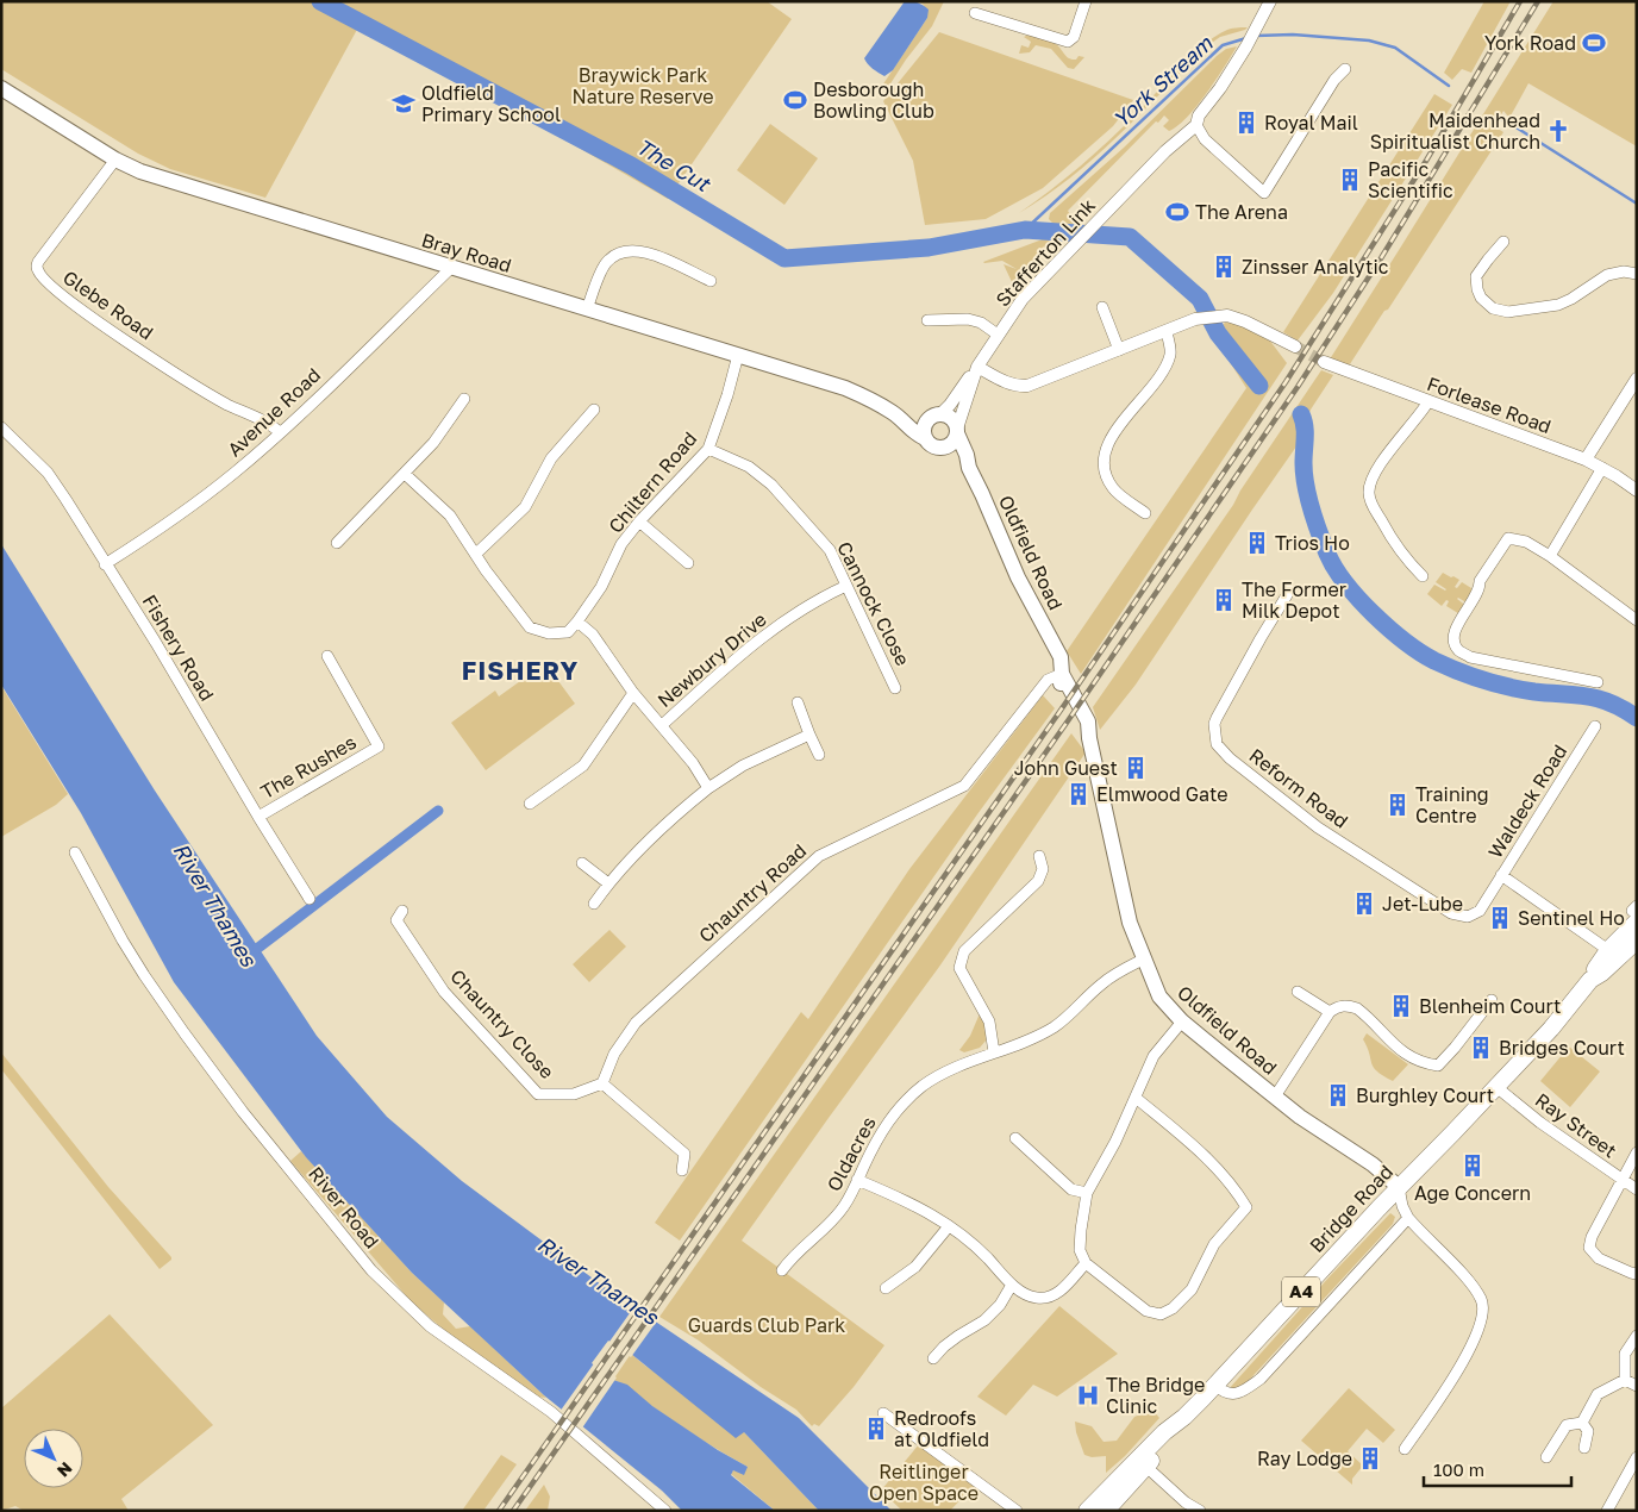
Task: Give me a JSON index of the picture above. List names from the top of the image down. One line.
{"streets":{"main road":["Bray Road","Oldfield Road","Bridge Road","A4"],"street":["Stafferton Link","Glebe Road","Forlease Road","Avenue Road","Chiltern Road","Cannock Close","Fishery Road","Newbury Drive","The Rushes","Reform Road","Waldeck Road","Chauntry Road","Chauntry Close","Ray Street","Oldacres","River Road"]},"crossings":[["Bray Road","Stafferton Link"],["Bray Road","Glebe Road"],["Bray Road","Avenue Road"],["Bray Road","Chiltern Road"],["Bray Road","Oldfield Road"],["Stafferton Link","Oldfield Road"],["Glebe Road","Avenue Road"],["Avenue Road","Fishery Road"],["Chiltern Road","Cannock Close"],["Oldfield Road","Chauntry Road"],["Oldfield Road","Oldacres"],["Oldfield Road","Bridge Road"],["Cannock Close","Newbury Drive"],["Fishery Road","The Rushes"],["Reform Road","Waldeck Road"],["Waldeck Road","Bridge Road"],["Chauntry Road","Chauntry Close"],["Ray Street","Bridge Road"],["Bridge Road","A4"]],"districts":["FISHERY"],"water":["York Stream","The Cut","River Thames"],"parks":["Braywick Park Nature Reserve","Guards Club Park","Reitlinger Open Space"],"places":{"sports":["York Road","Desborough Bowling Club","The Arena"],"school or university":["Oldfield Primary School"],"building":["Royal Mail","Pacific Scientific","Zinsser Analytic","Trios Ho","The Former Milk Depot","John Guest","Elmwood Gate","Training Centre","Jet-Lube","Sentinel Ho","Blenheim Court","Bridges Court","Burghley Court","Age Concern","Redroofs at Oldfield","Ray Lodge"],"church":["Maidenhead Spiritualist Church"],"hospital":["The Bridge Clinic"]},"scale_bar":"100 m","north":"bottom right"}
